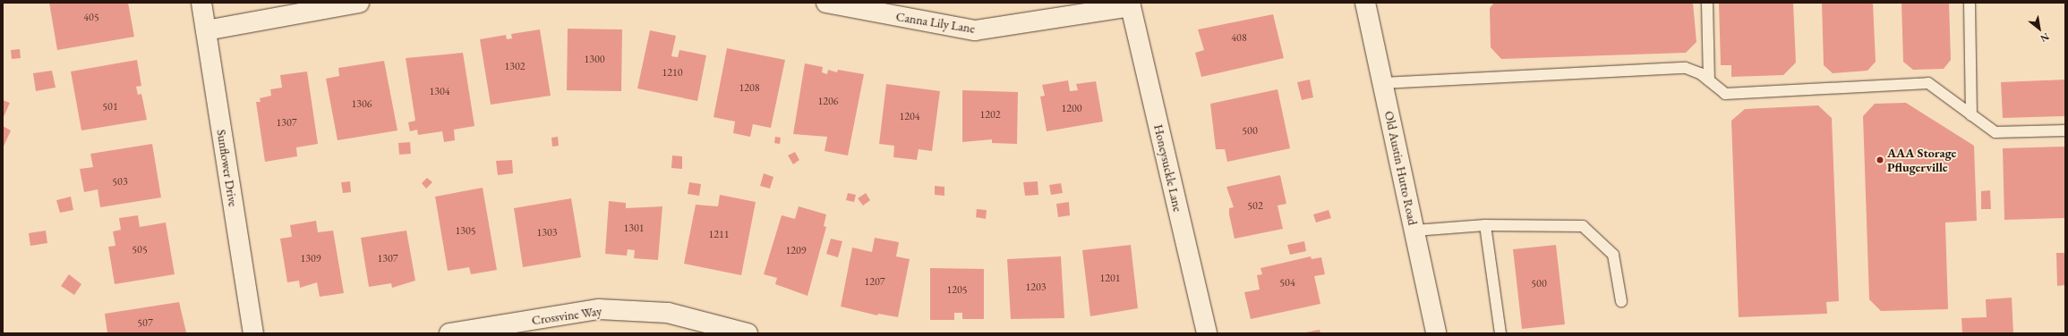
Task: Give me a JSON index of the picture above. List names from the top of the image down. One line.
{"streets":{"street":["Canna Lily Lane","Sunflower Drive","Honeysuckle Lane","Old Austin Hutto Road","Crossvine Way"]},"crossings":[["Canna Lily Lane","Honeysuckle Lane"]],"places":["AAA Storage Pflugerville"],"house_numbers":["405","408","1300","1302","1210","1208","1304","1206","1306","501","1200","1202","1204","1307","500","503","502","1301","1305","1303","1211","505","1209","1309","1307","1201","1207","504","500","1203","1205","507"],"north":"bottom right"}
